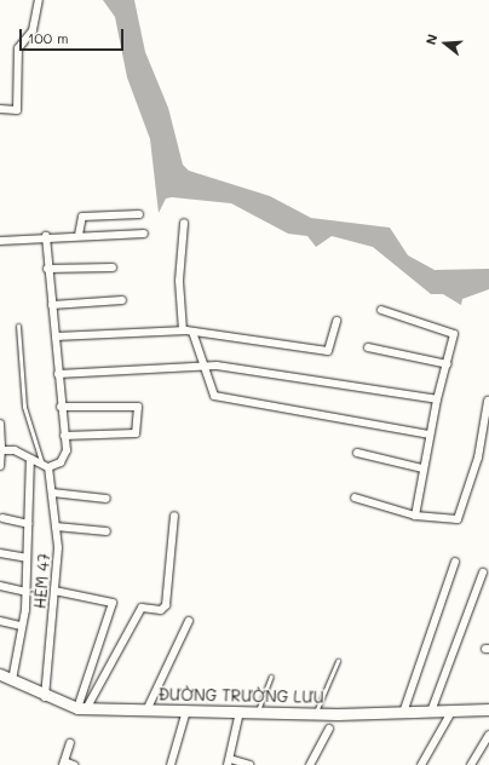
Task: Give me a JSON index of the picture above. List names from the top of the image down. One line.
{"streets":{"street":["HẺM 47","ĐƯỜNG TRƯỜNG LƯU"]},"crossings":[["HẺM 47","ĐƯỜNG TRƯỜNG LƯU"]],"scale_bar":"100 m","north":"left"}
